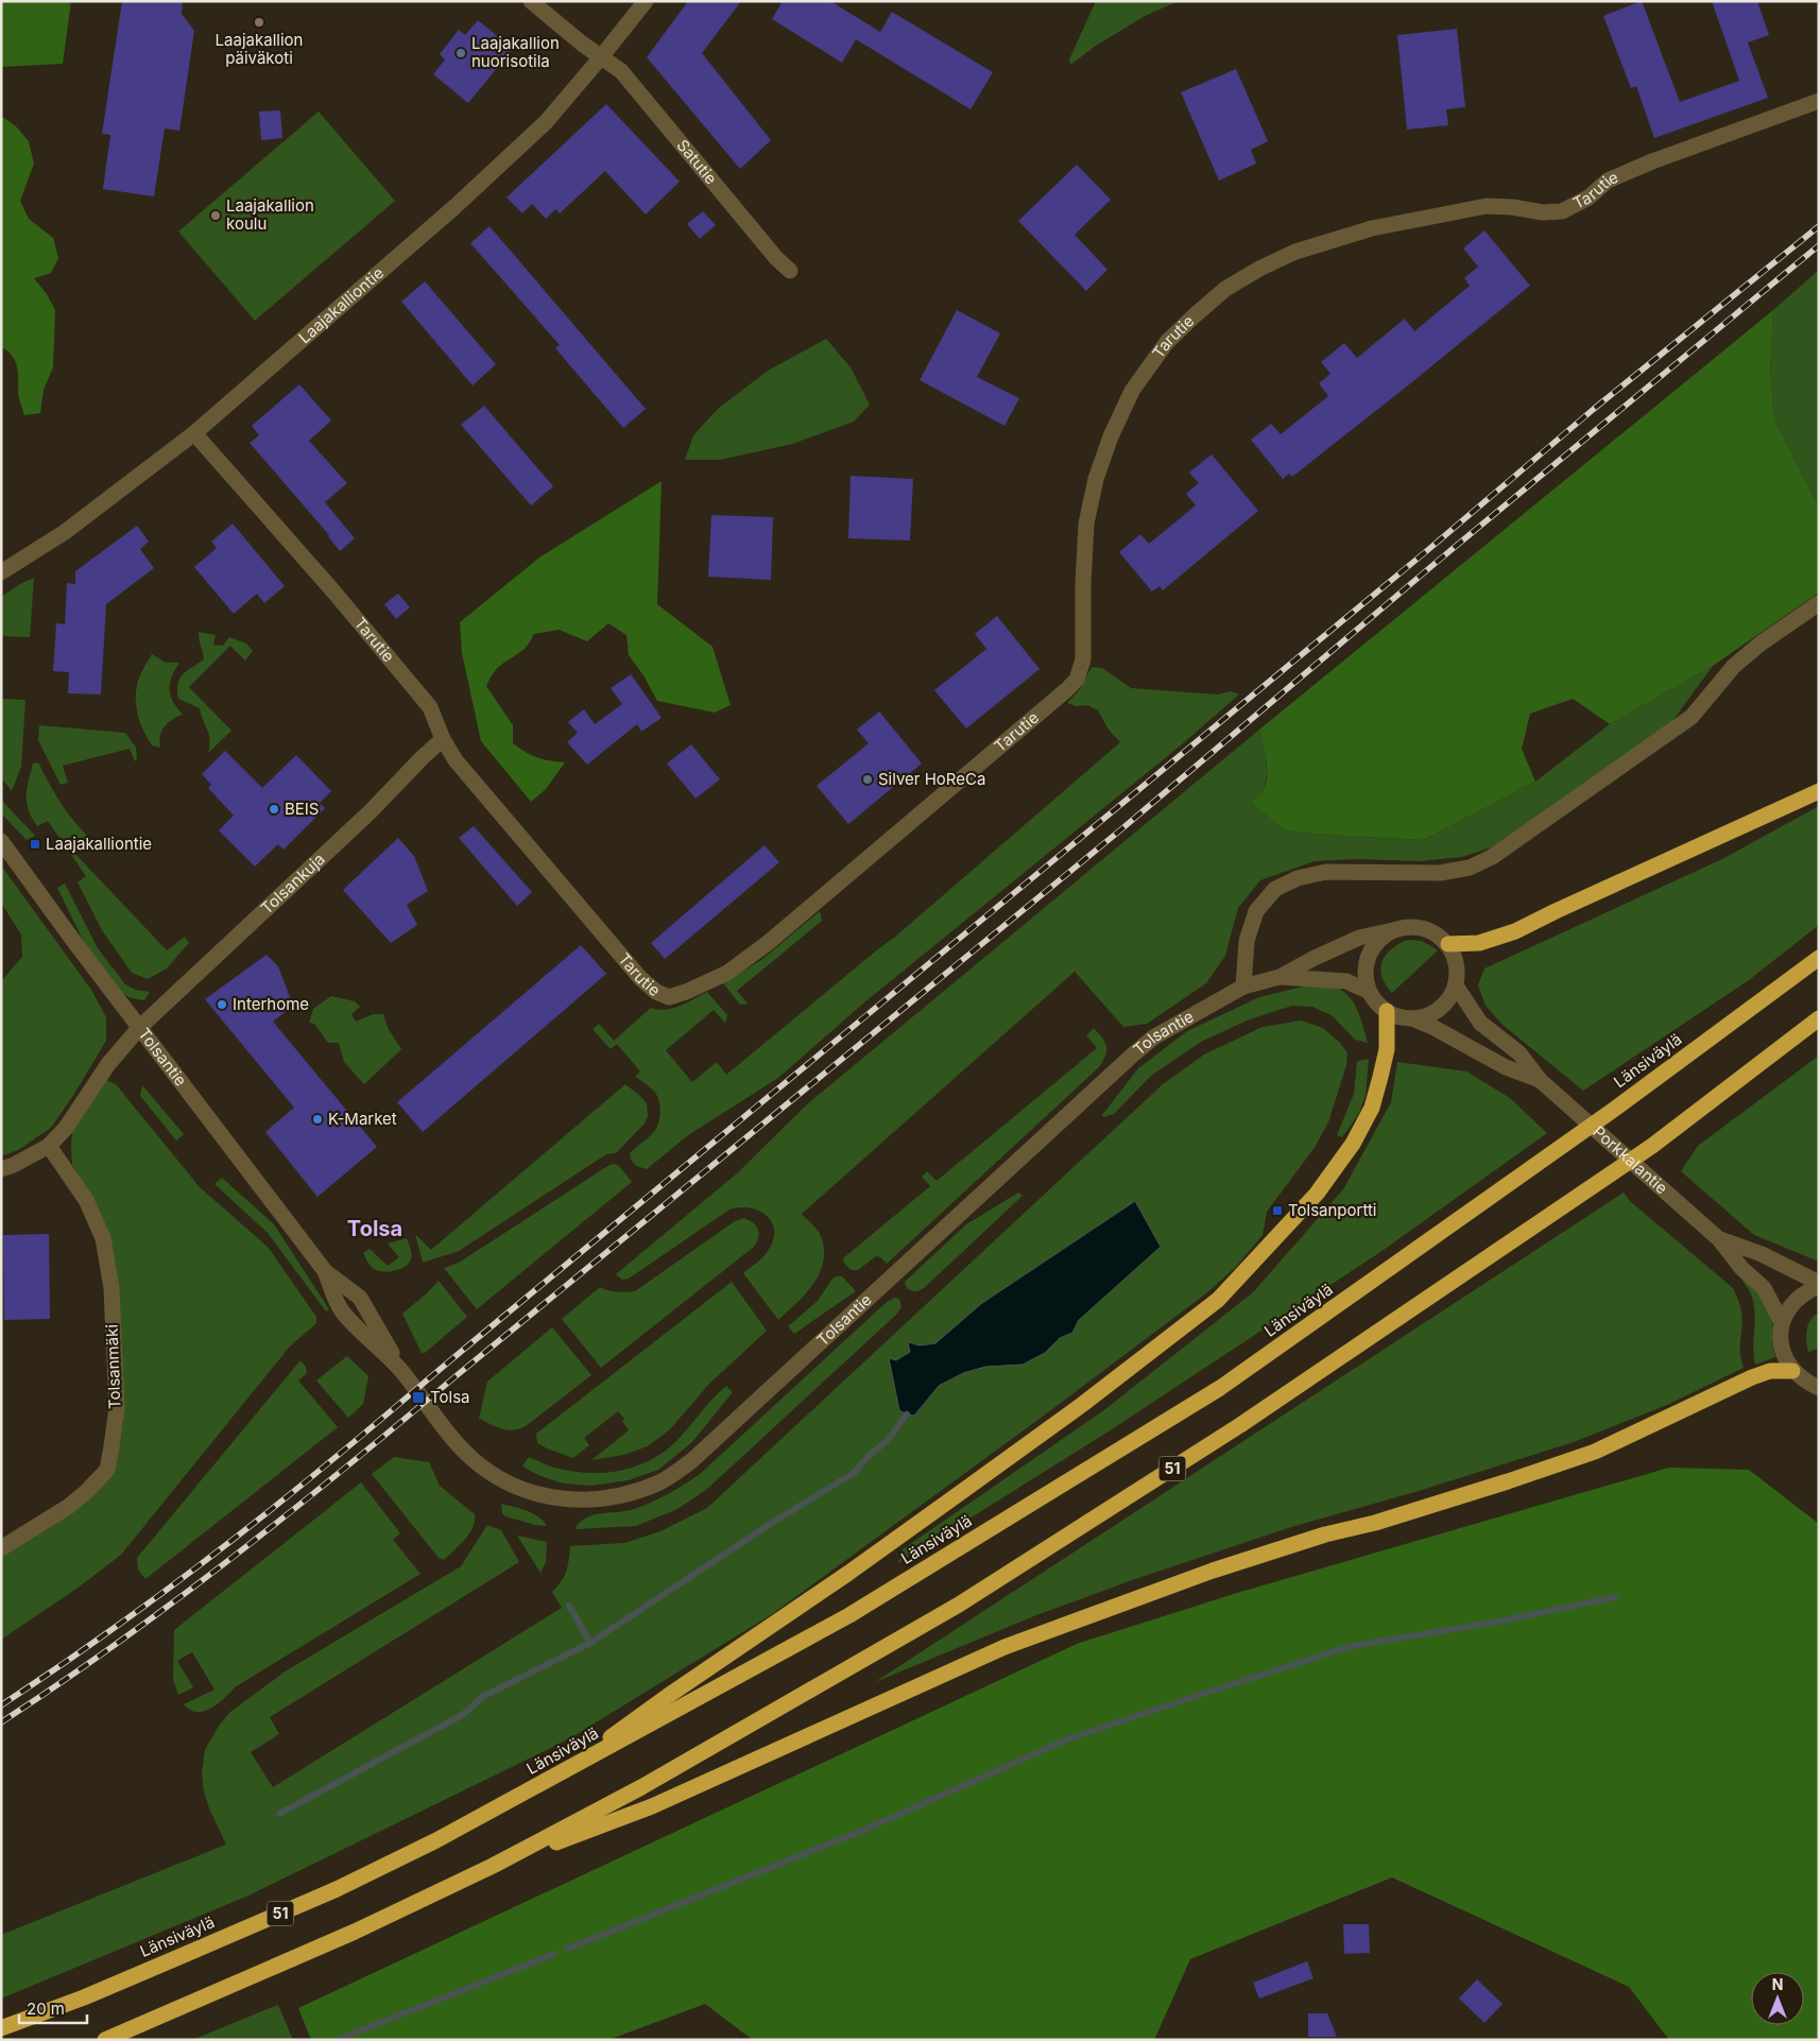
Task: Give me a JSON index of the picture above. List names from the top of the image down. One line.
{"streets":{"highway":["Länsiväylä","51"],"street":["Satutie","Tarutie","Laajakalliontie","Tolsankuja","Tolsantie","Porkkalantie","Tolsanmäki"]},"crossings":[["Satutie","Laajakalliontie"],["Tarutie","Laajakalliontie"],["Tarutie","Tolsankuja"],["Tolsankuja","Tolsantie"],["Tolsankuja","Tolsanmäki"],["Tolsantie","Porkkalantie"]],"districts":["Tolsa"],"places":{"other":["Laajakallion päiväkoti","Laajakallion nuorisotila","Laajakallion koulu","Silver HoReCa","BEIS","Interhome","K-Market"],"transit":["Laajakalliontie","Tolsanportti","Tolsa"]},"scale_bar":"20 m","north":"top"}
